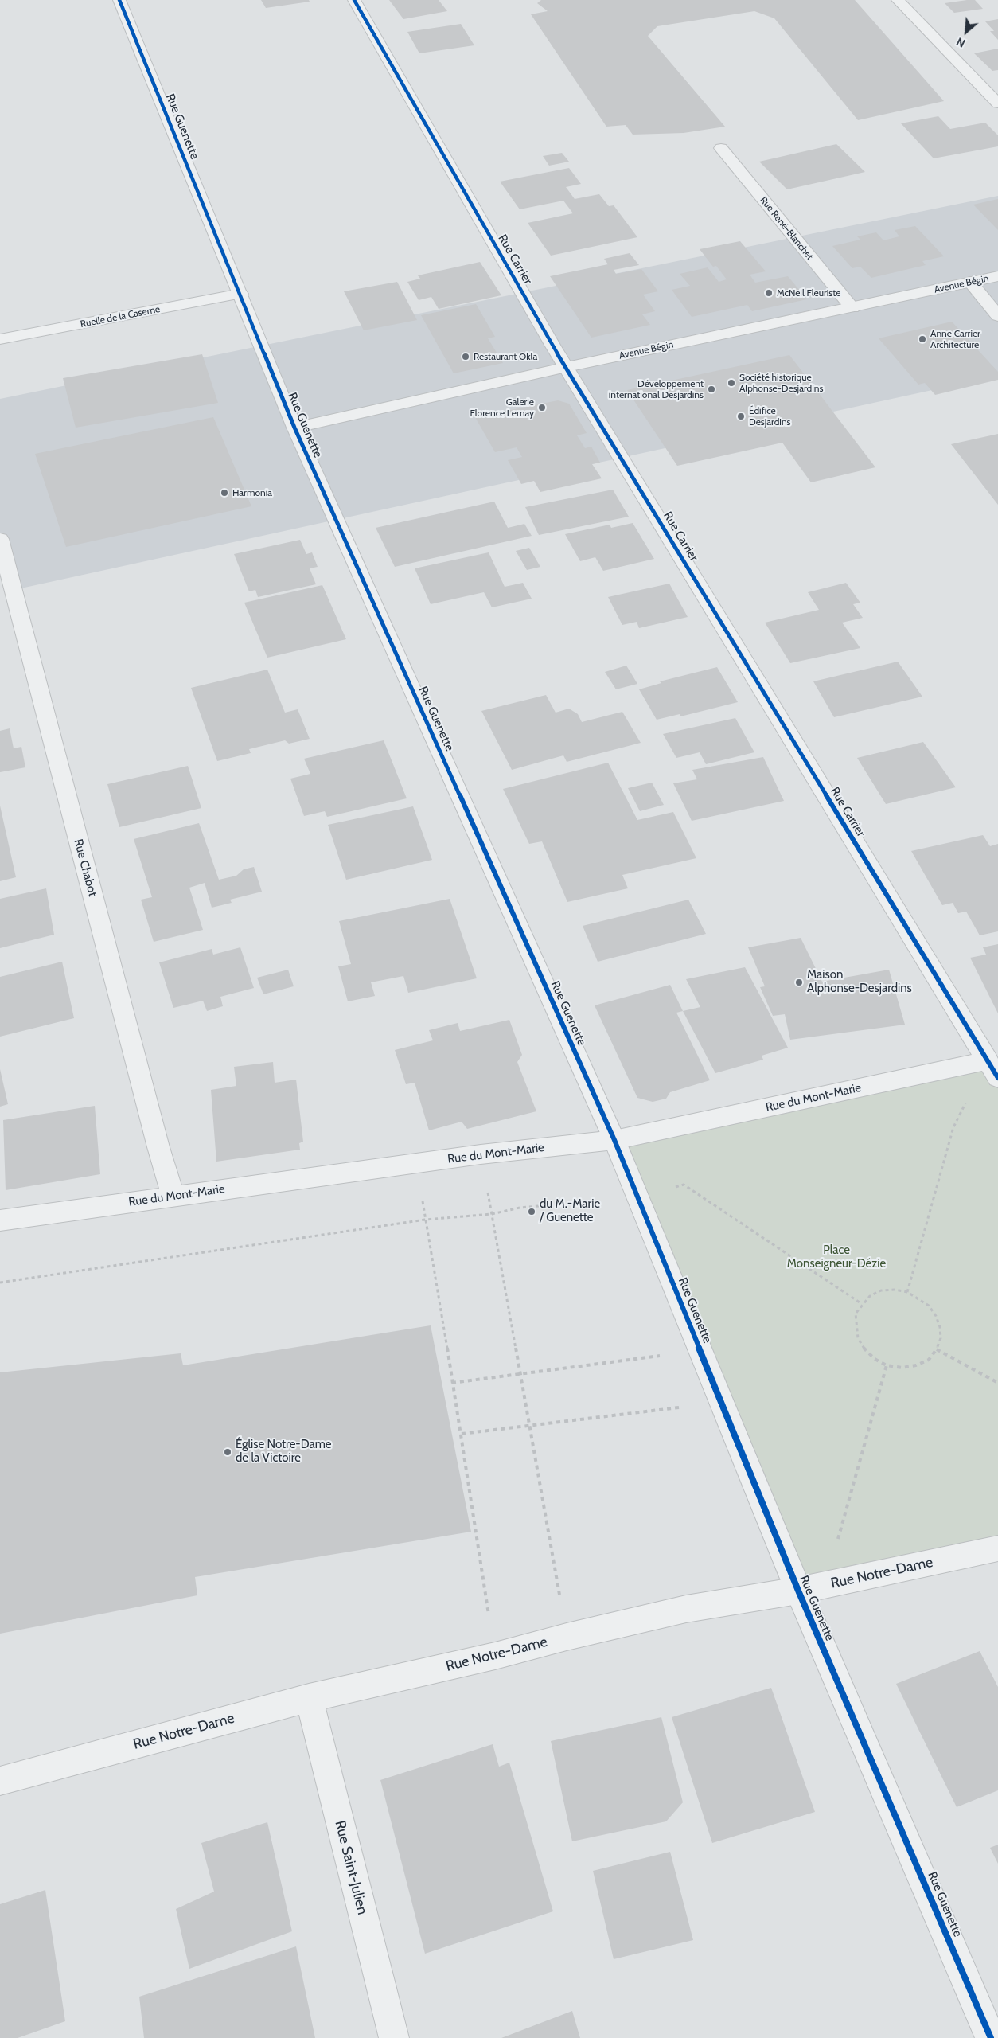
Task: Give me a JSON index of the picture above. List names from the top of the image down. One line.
{"streets":{"street":["Rue Guenette","Rue René-Blanchet","Rue Carrier","Avenue Bégin","Ruelle de la Caserne","Rue Chabot","Rue du Mont-Marie","Rue Notre-Dame","Rue Saint-Julien"]},"crossings":[["Rue Guenette","Avenue Bégin"],["Rue Guenette","Ruelle de la Caserne"],["Rue Guenette","Rue du Mont-Marie"],["Rue Guenette","Rue Notre-Dame"],["Rue René-Blanchet","Avenue Bégin"],["Rue Carrier","Avenue Bégin"],["Rue Carrier","Rue du Mont-Marie"],["Rue Chabot","Rue du Mont-Marie"],["Rue Notre-Dame","Rue Saint-Julien"]],"parks":["Place Monseigneur-Dézie"],"places":["McNeil Fleuriste","Anne Carrier Architecture","Restaurant Okla","Société historique Alphonse-Desjardins","Développement international Desjardins","Galerie Florence Lemay","Édifice Desjardins","Harmonia","Maison Alphonse-Desjardins","du M.-Marie / Guenette","Église Notre-Dame de la Victoire"],"north":"bottom left"}
